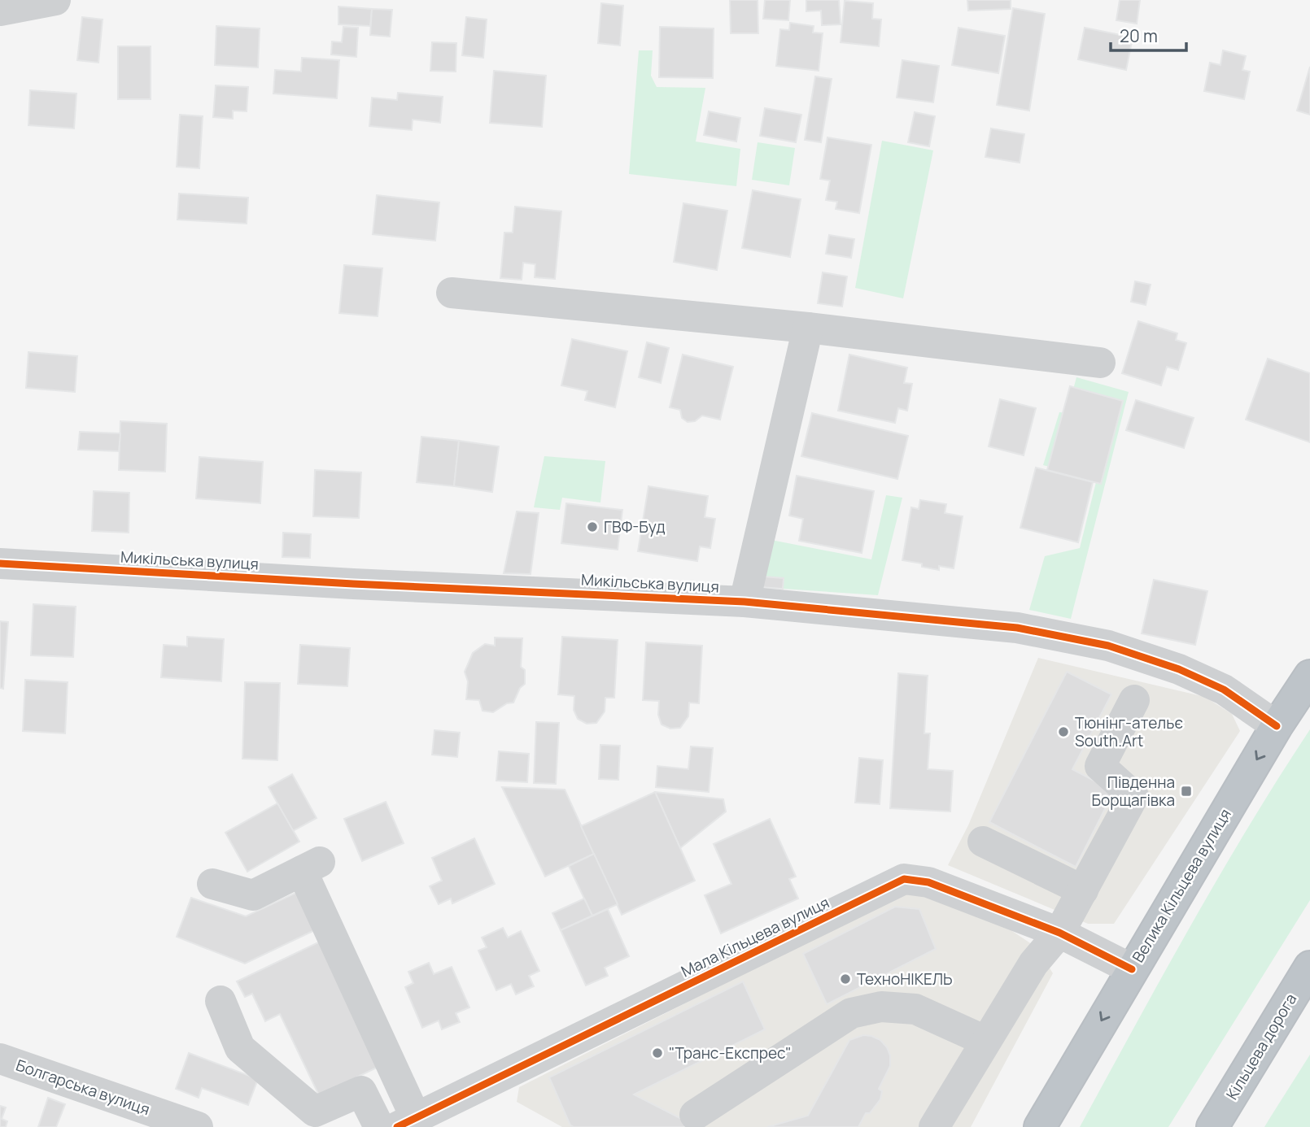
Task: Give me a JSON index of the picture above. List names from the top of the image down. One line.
{"streets":{"highway":["Велика Кільцева вулиця","Кільцева дорога"],"street":["Микільська вулиця","Мала Кільцева вулиця","Болгарська вулиця"]},"crossings":[["Микільська вулиця","Велика Кільцева вулиця"],["Велика Кільцева вулиця","Мала Кільцева вулиця"]],"one_way":["Велика Кільцева вулиця"],"places":{"other":["ГВФ-Буд","Тюнінг-ательє South.Art","ТехноНІКЕЛЬ","\"Транс-Експрес\""],"transit":["Південна Борщагівка"]},"scale_bar":"20 m"}
